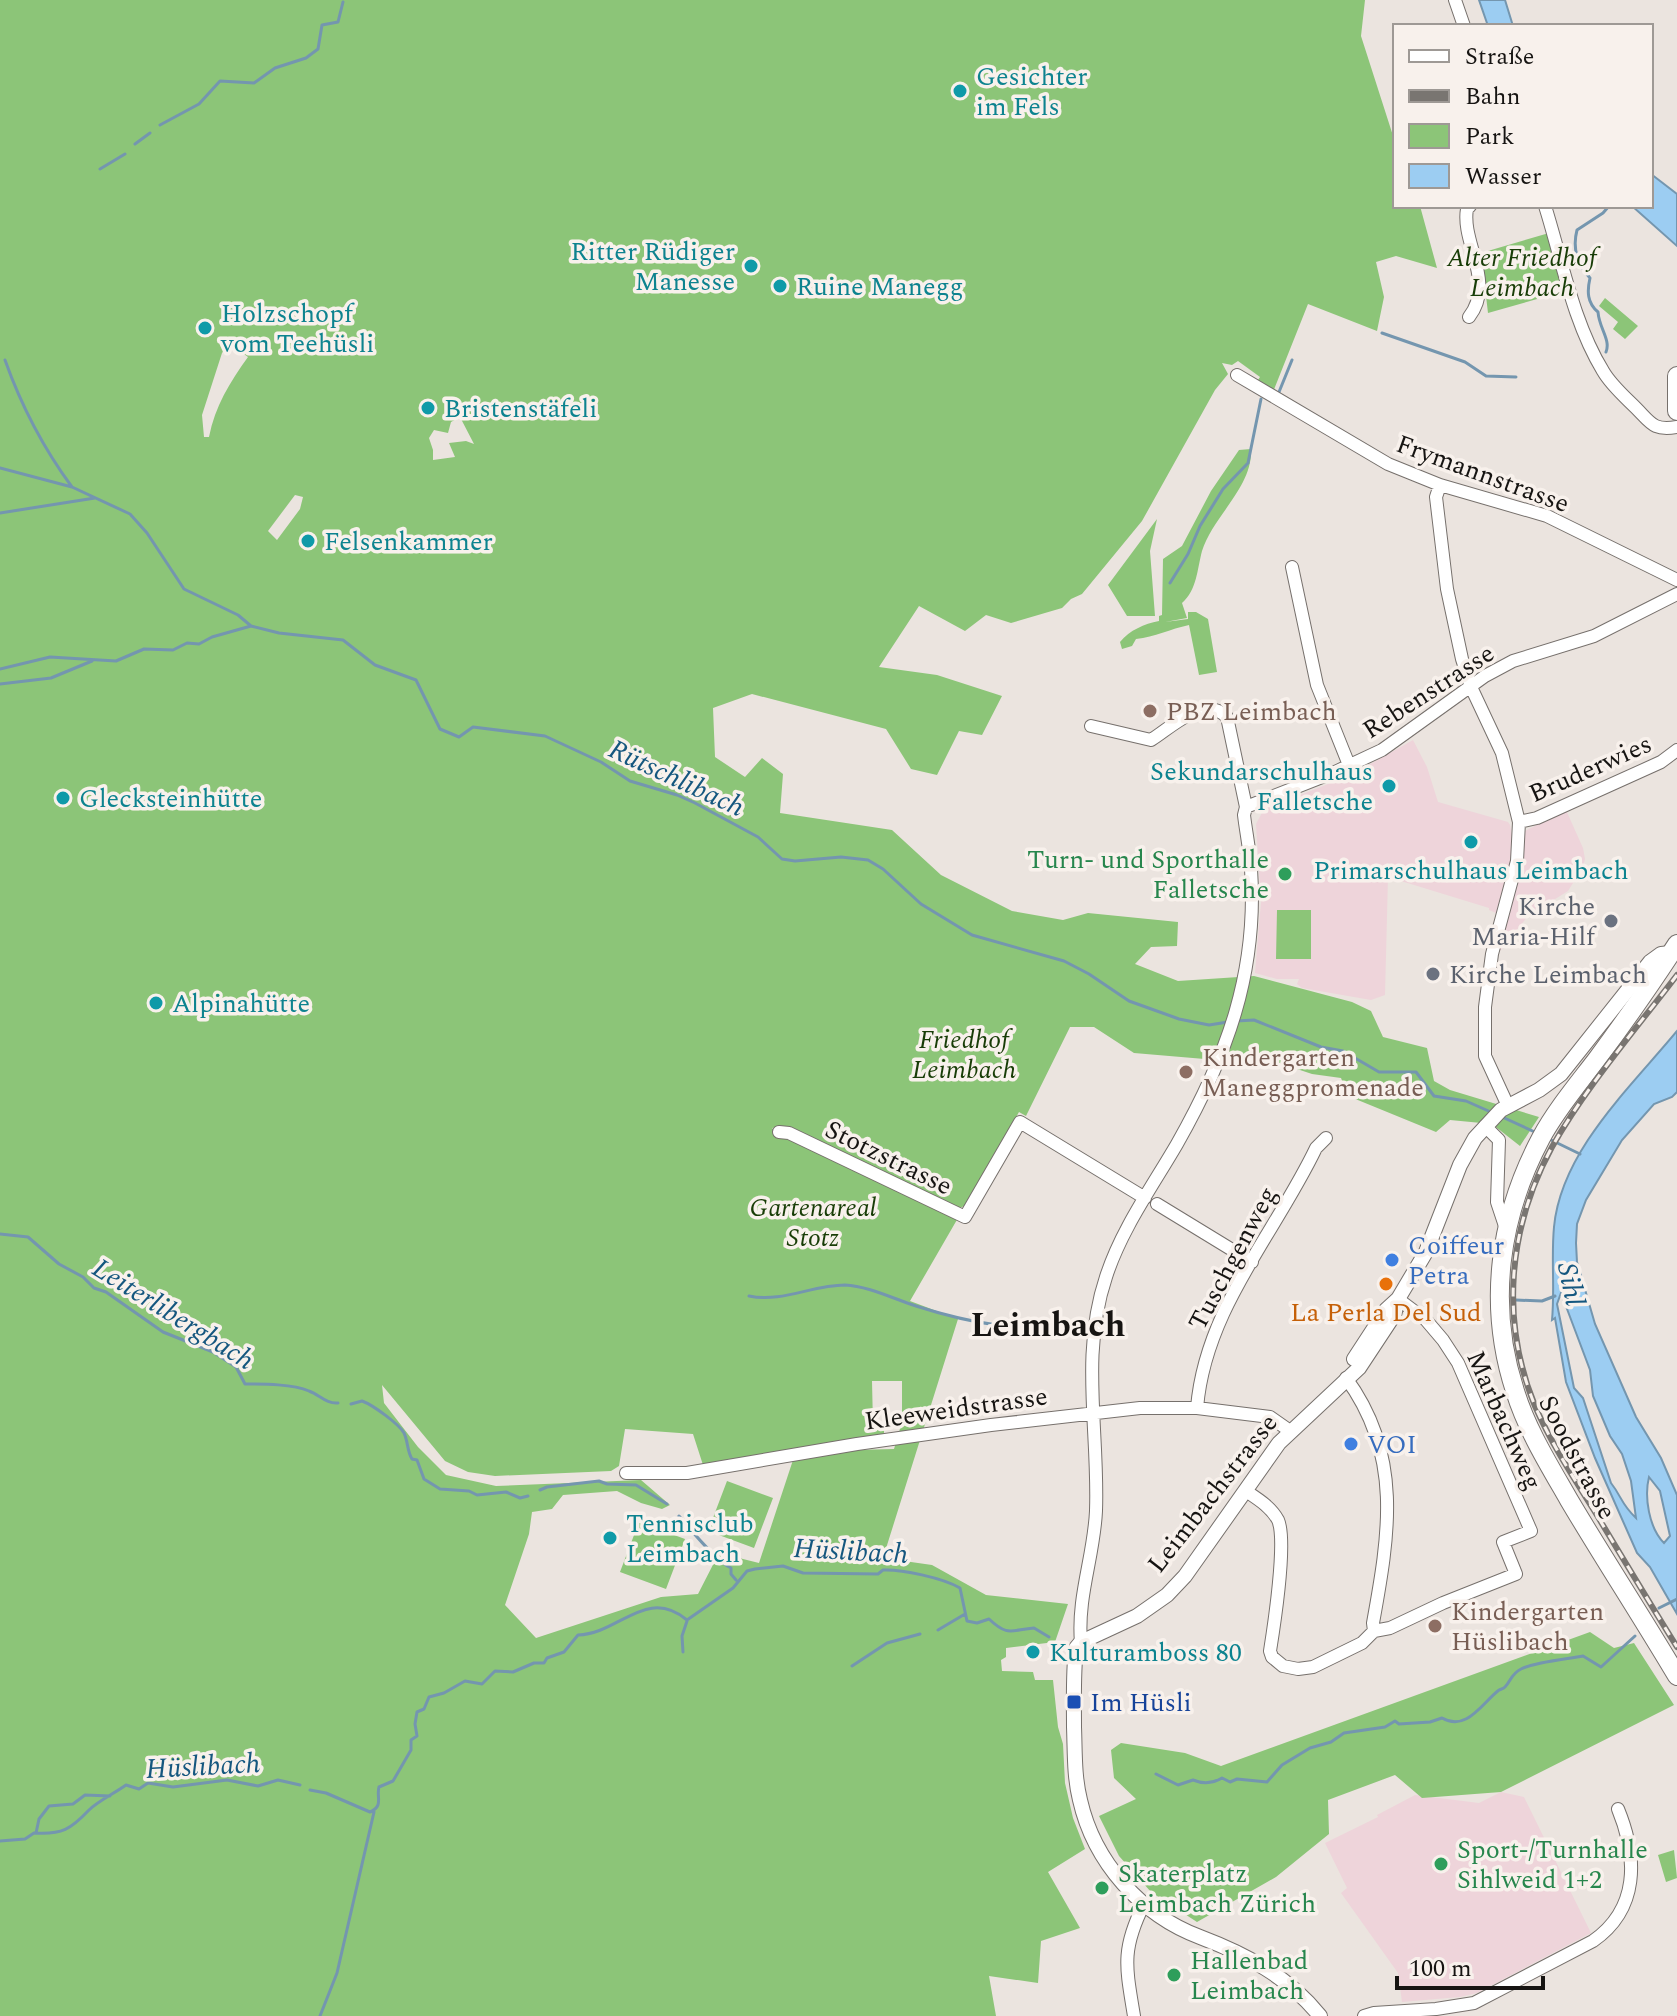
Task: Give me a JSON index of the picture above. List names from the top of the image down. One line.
{"streets":{"main road":["Soodstrasse"],"street":["Frymannstrasse","Rebenstrasse","Bruderwies","Stotzstrasse","Tuschgenweg","Kleeweidstrasse","Marbachweg","Leimbachstrasse"]},"crossings":[["Tuschgenweg","Kleeweidstrasse"],["Kleeweidstrasse","Leimbachstrasse"],["Marbachweg","Leimbachstrasse"],["Soodstrasse","Leimbachstrasse"]],"districts":["Leimbach"],"water":["Rütschlibach","Sihl","Leiterlibergbach","Hüslibach"],"parks":["Alter Friedhof Leimbach","Friedhof Leimbach","Gartenareal Stotz"],"places":{"other":["Gesichter im Fels","Ritter Rüdiger Manesse","Ruine Manegg","Holzschopf vom Teehüsli","Bristenstäfeli","Felsenkammer","PBZ Leimbach","Sekundarschulhaus Falletsche","Glecksteinhütte","Primarschulhaus Leimbach","Turn- und Sporthalle Falletsche","Kirche Maria-Hilf","Kirche Leimbach","Alpinahütte","Kindergarten Maneggpromenade","Coiffeur Petra","La Perla Del Sud","VOI","Tennisclub Leimbach","Kindergarten Hüslibach","Kulturamboss 80","Sport-/Turnhalle Sihlweid 1+2","Skaterplatz Leimbach Zürich","Hallenbad Leimbach"],"transit":["Im Hüsli"]},"legend":["Straße","Bahn","Park","Wasser"],"scale_bar":"100 m"}
